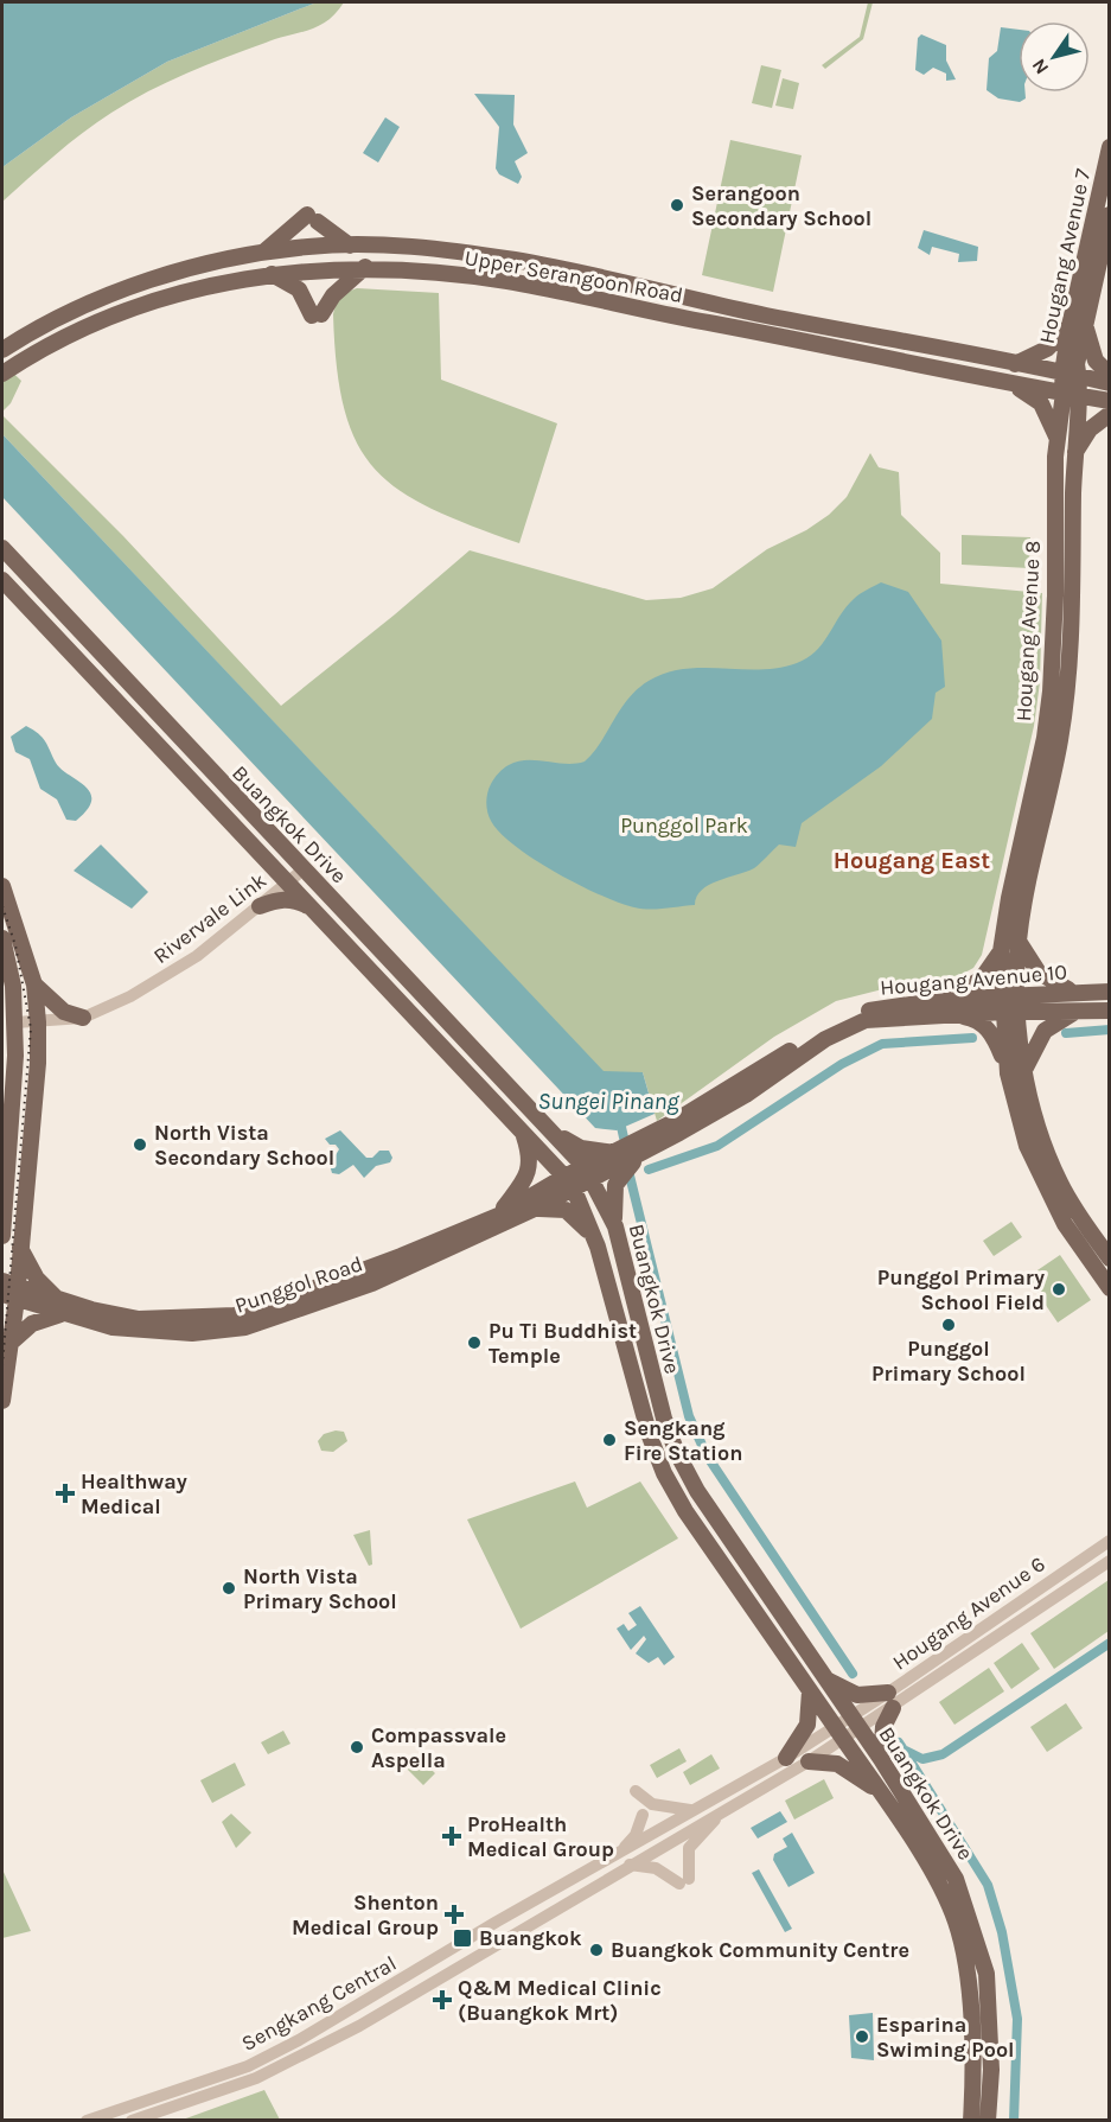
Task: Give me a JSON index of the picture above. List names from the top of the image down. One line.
{"streets":{"main road":["Hougang Avenue 7","Upper Serangoon Road","Hougang Avenue 8","Buangkok Drive","Hougang Avenue 10","Punggol Road"],"street":["Rivervale Link","Hougang Avenue 6","Sengkang Central"]},"crossings":[["Hougang Avenue 7","Upper Serangoon Road"],["Hougang Avenue 7","Hougang Avenue 8"],["Upper Serangoon Road","Hougang Avenue 8"],["Hougang Avenue 8","Hougang Avenue 10"],["Buangkok Drive","Rivervale Link"],["Buangkok Drive","Hougang Avenue 10"],["Buangkok Drive","Punggol Road"],["Buangkok Drive","Hougang Avenue 6"],["Buangkok Drive","Sengkang Central"],["Hougang Avenue 10","Punggol Road"],["Hougang Avenue 6","Sengkang Central"]],"districts":["Hougang East"],"water":["Sungei Pinang"],"parks":["Punggol Park"],"places":{"other":["Serangoon Secondary School","North Vista Secondary School","Punggol Primary School Field","Punggol Primary School","Pu Ti Buddhist Temple","Sengkang Fire Station","North Vista Primary School","Compassvale Aspella","Buangkok Community Centre","Esparina Swiming Pool"],"health":["Healthway Medical","ProHealth Medical Group","Shenton Medical Group","Q&M Medical Clinic (Buangkok Mrt)"],"transit":["Buangkok"]},"north":"bottom left"}
